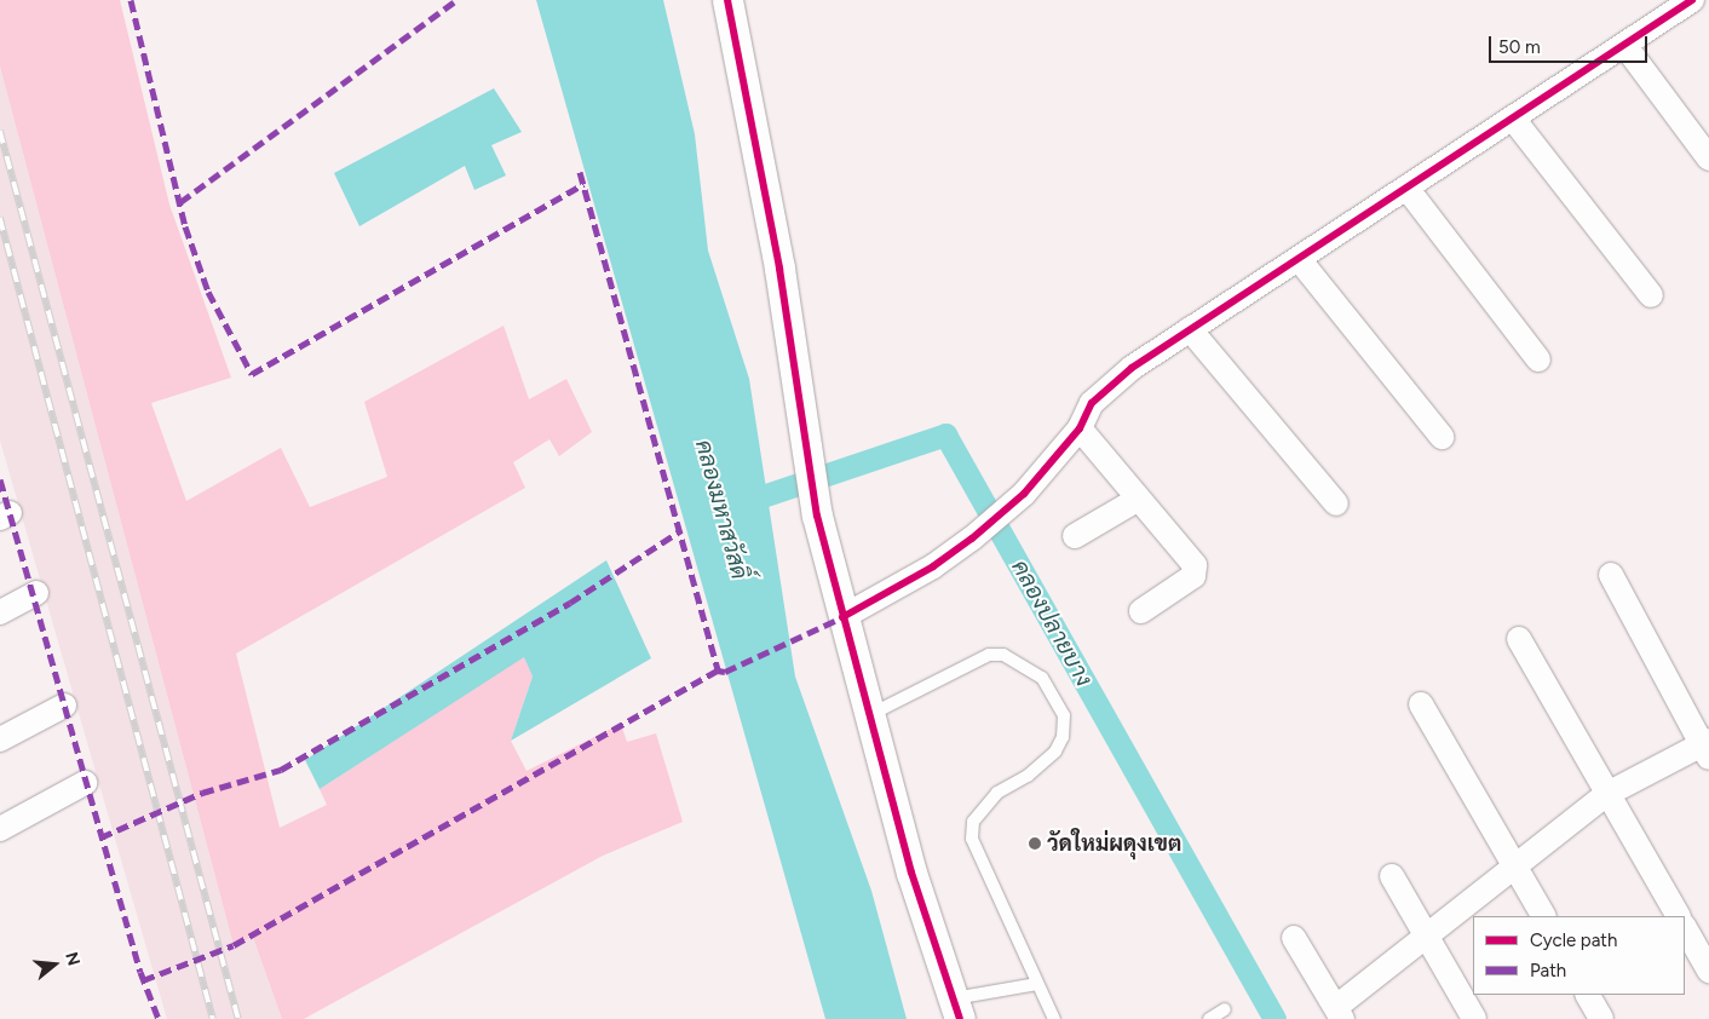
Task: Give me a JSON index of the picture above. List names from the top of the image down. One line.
{"water":["คลองมหาสวัสดิ์","คลองปลายบาง"],"places":["วัดใหม่ผดุงเขต"],"legend":["Cycle path","Path"],"scale_bar":"50 m","north":"right"}
